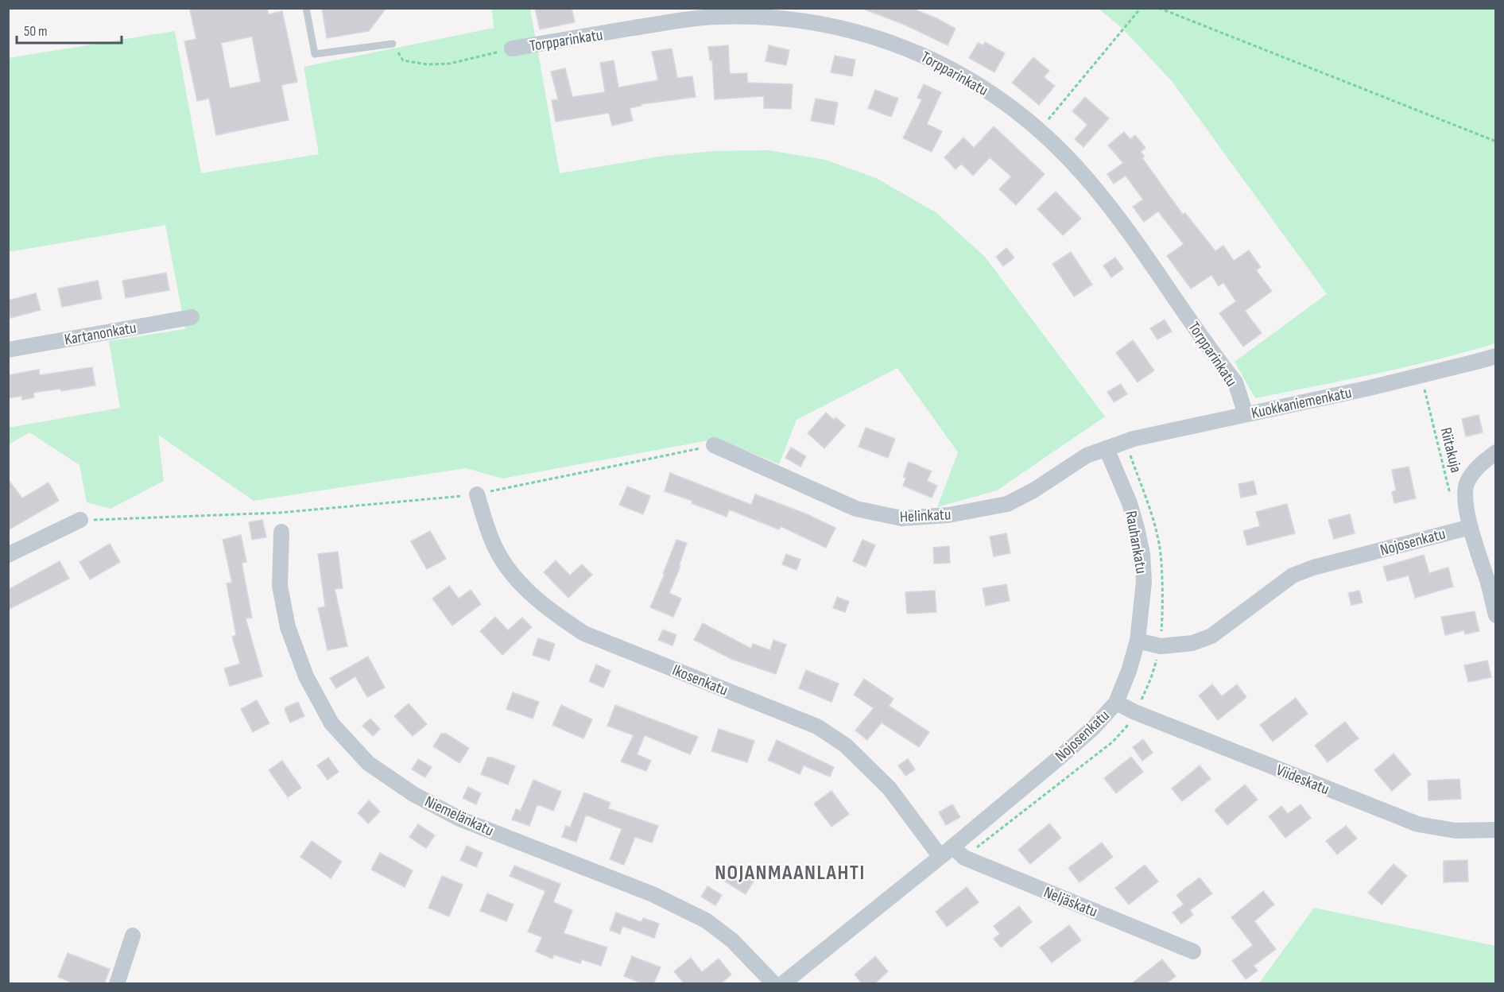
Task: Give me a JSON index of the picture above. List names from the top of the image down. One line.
{"streets":{"street":["Torpparinkatu","Kartanonkatu","Kuokkaniemenkatu","Helinkatu","Nojosenkatu","Rauhankatu","Ikosenkatu","Viideskatu","Niemelänkatu","Neljäskatu"],"path":["Riitakuja"]},"crossings":[["Torpparinkatu","Kuokkaniemenkatu"],["Kuokkaniemenkatu","Riitakuja"],["Kuokkaniemenkatu","Helinkatu"],["Kuokkaniemenkatu","Rauhankatu"],["Helinkatu","Rauhankatu"],["Nojosenkatu","Rauhankatu"],["Nojosenkatu","Ikosenkatu"],["Nojosenkatu","Viideskatu"],["Nojosenkatu","Neljäskatu"]],"districts":["NOJANMAANLAHTI"],"scale_bar":"50 m"}
